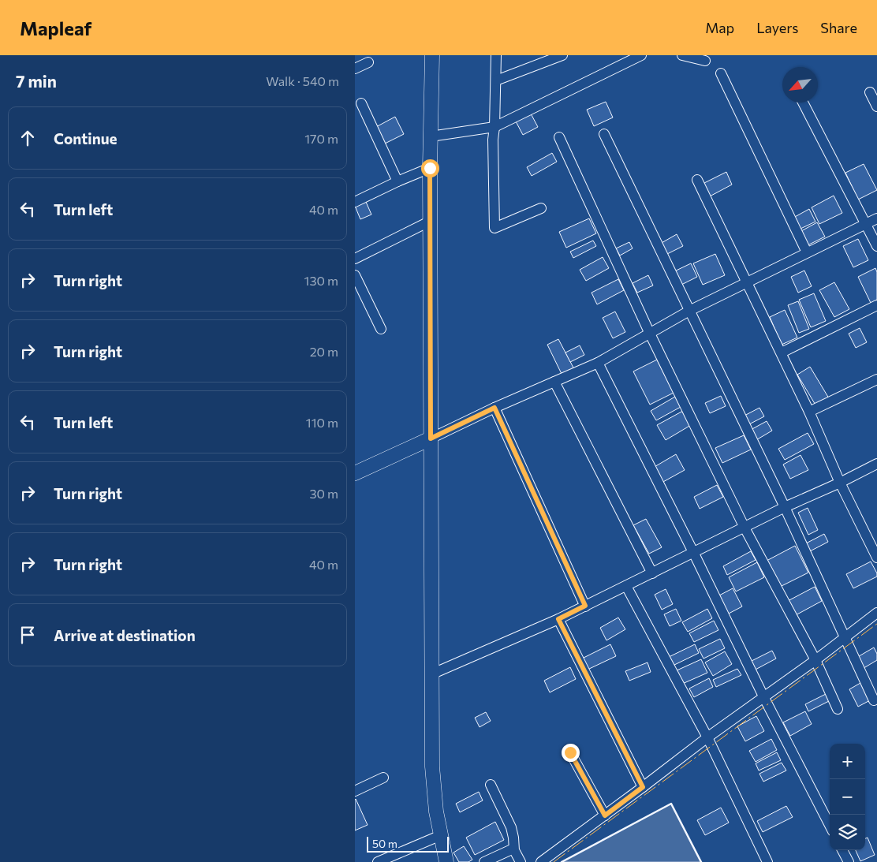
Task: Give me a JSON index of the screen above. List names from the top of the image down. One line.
{"scale_bar":"50 m","north":"bottom left","page":{"header":"Mapleaf","nav":["Map","Layers","Share"],"heading":["7 min","Walk · 540 m"],"list":[["Continue","170 m"],["Turn left","40 m"],["Turn right","130 m"],["Turn right","20 m"],["Turn left","110 m"],["Turn right","30 m"],["Turn right","40 m"],"Arrive at destination"],"map_buttons":["+","−"],"scale":"50 m"}}
